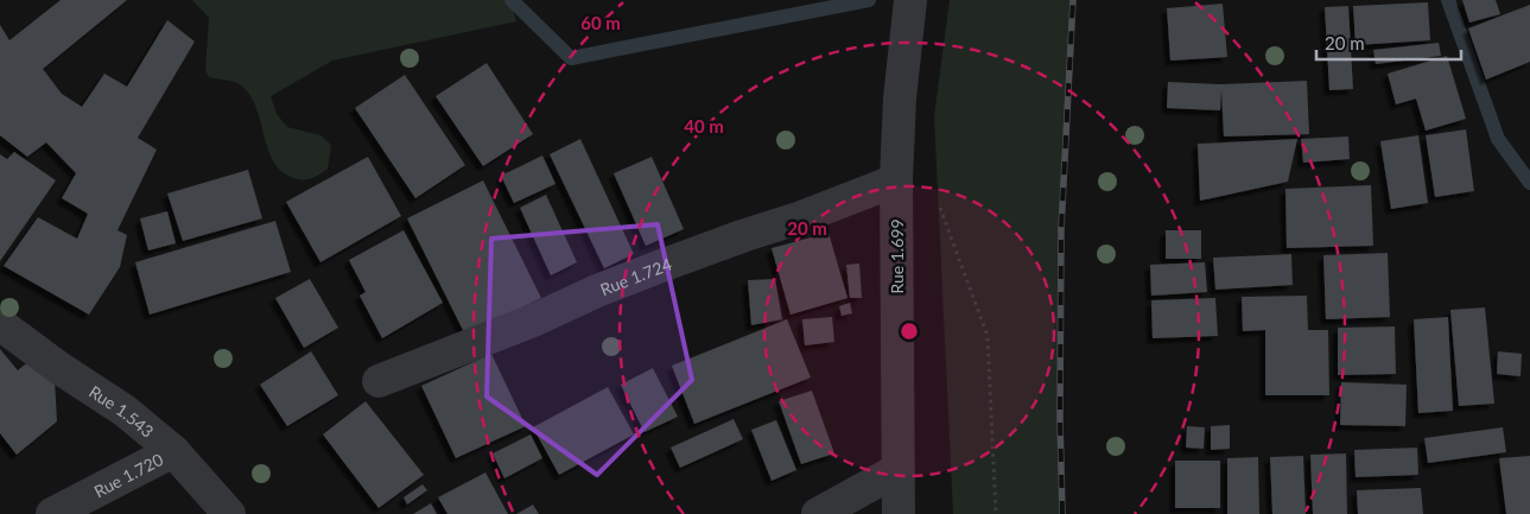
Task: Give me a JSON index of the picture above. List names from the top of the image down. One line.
{"streets":{"street":["Rue 1.699","Rue 1.724","Rue 1.543","Rue 1.720"]},"crossings":[["Rue 1.699","Rue 1.724"],["Rue 1.543","Rue 1.720"]],"scale_bar":"20 m","rings":["60 m","40 m","20 m"]}
